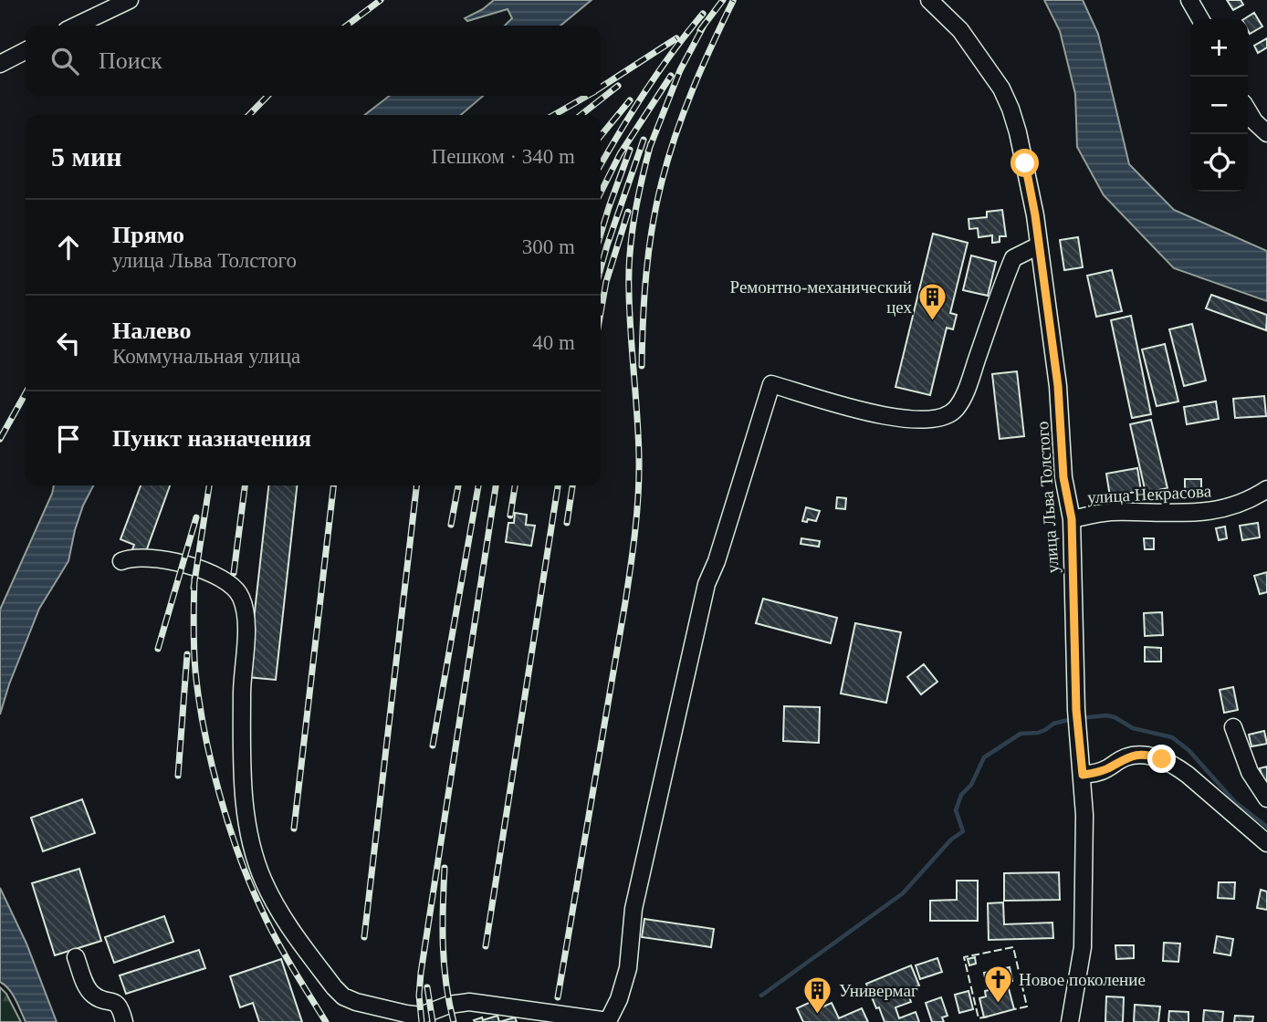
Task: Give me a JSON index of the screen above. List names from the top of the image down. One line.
{"streets":{"street":["улица Некрасова","улица Льва Толстого"]},"crossings":[["улица Некрасова","улица Льва Толстого"]],"places":{"building":["Ремонтно-механический цех","Универмаг"],"church":["Новое поколение"]},"page":{"map_buttons":["+","−"],"search":"Поиск","heading":["5 мин","Пешком · 340 m"],"list":[["Прямо","улица Льва Толстого","300 m"],["Налево","Коммунальная улица","40 m"],"Пункт назначения"]}}
